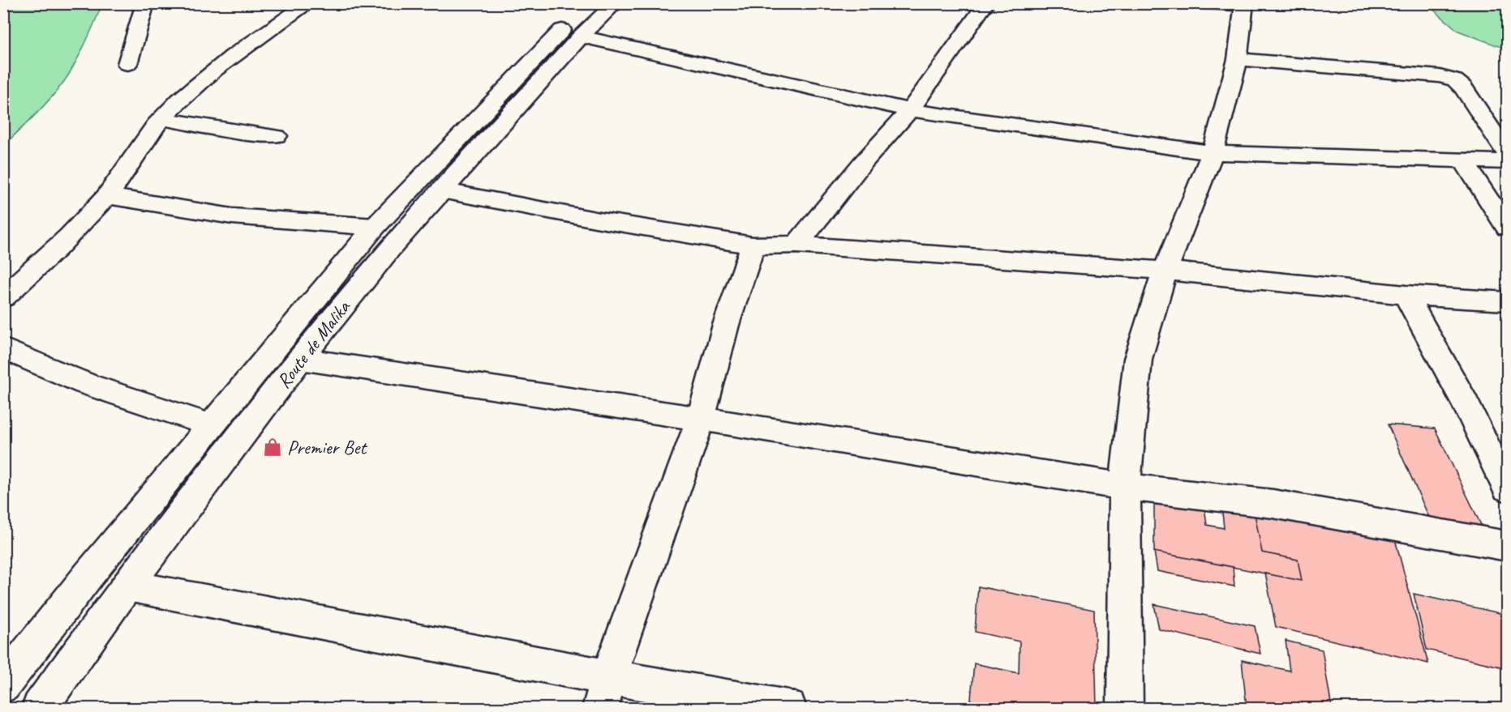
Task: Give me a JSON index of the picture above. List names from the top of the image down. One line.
{"streets":{"street":["Route de Malika"]},"places":{"shop":["Premier Bet"]}}
